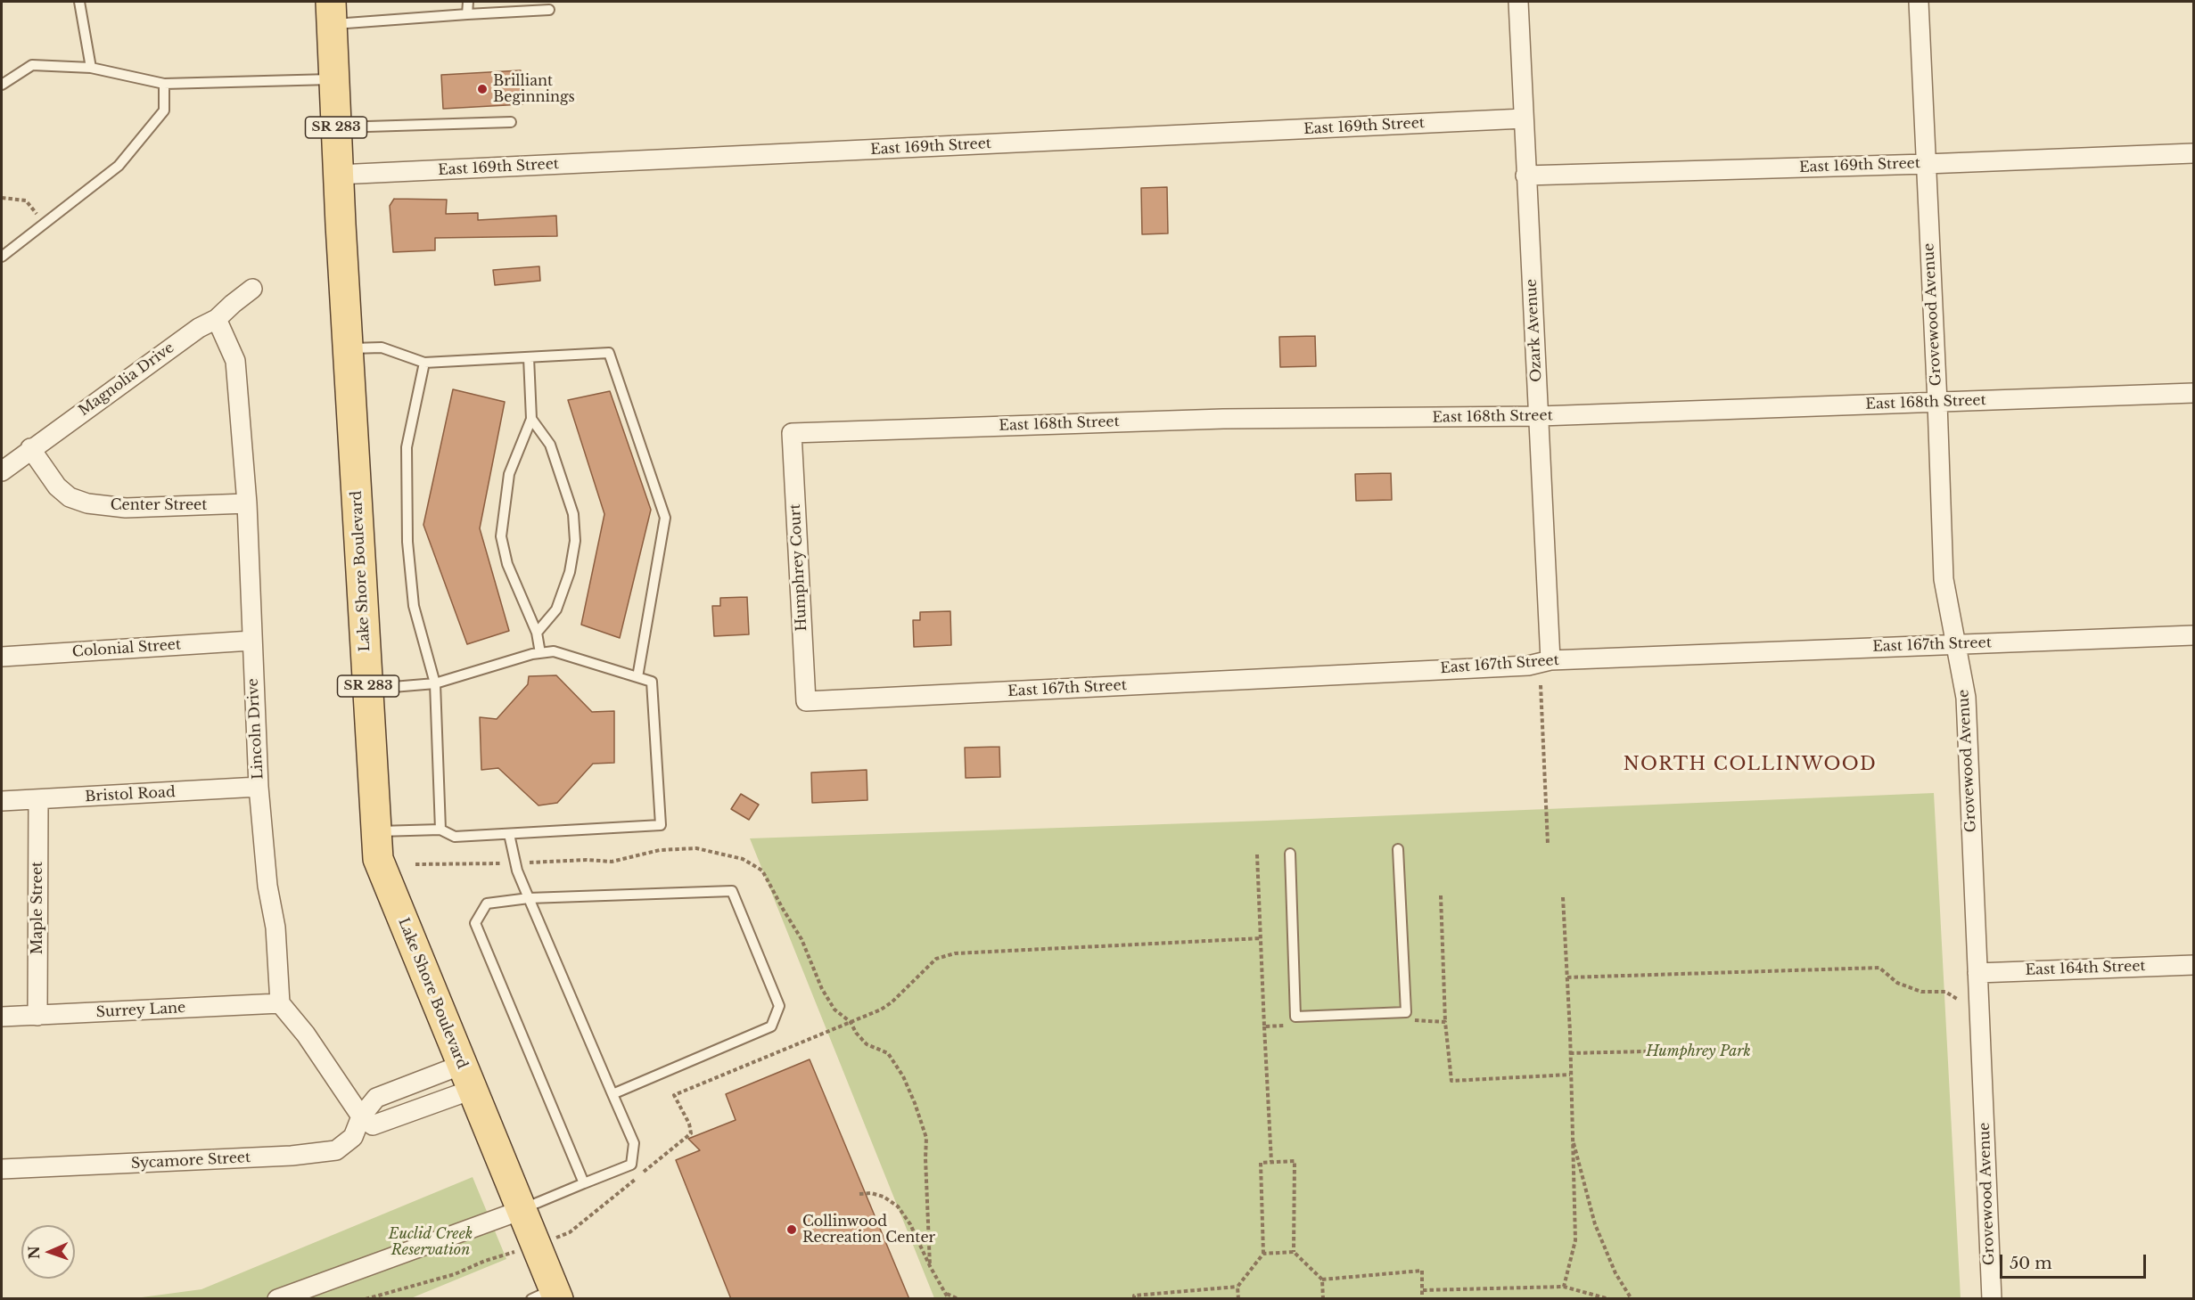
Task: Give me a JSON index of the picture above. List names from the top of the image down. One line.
{"streets":{"main road":["SR 283","Lake Shore Boulevard"],"street":["East 169th Street","Grovewood Avenue","Ozark Avenue","Magnolia Drive","East 168th Street","Center Street","Humphrey Court","East 167th Street","Colonial Street","Lincoln Drive","Bristol Road","Maple Street","East 164th Street","Surrey Lane","Sycamore Street"]},"crossings":[["East 169th Street","Grovewood Avenue"],["East 169th Street","Ozark Avenue"],["East 169th Street","Lake Shore Boulevard"],["Grovewood Avenue","East 168th Street"],["Grovewood Avenue","East 167th Street"],["Grovewood Avenue","East 164th Street"],["Ozark Avenue","East 168th Street"],["Ozark Avenue","East 167th Street"],["Magnolia Drive","Center Street"],["Magnolia Drive","Lincoln Drive"],["East 168th Street","Humphrey Court"],["Center Street","Lincoln Drive"],["Humphrey Court","East 167th Street"],["Lake Shore Boulevard","Sycamore Street"],["Colonial Street","Lincoln Drive"],["Lincoln Drive","Bristol Road"],["Lincoln Drive","Surrey Lane"],["Bristol Road","Maple Street"],["Maple Street","Surrey Lane"]],"districts":["NORTH COLLINWOOD"],"parks":["Humphrey Park","Euclid Creek Reservation"],"places":["Brilliant Beginnings","Collinwood Recreation Center"],"scale_bar":"50 m","north":"left"}
